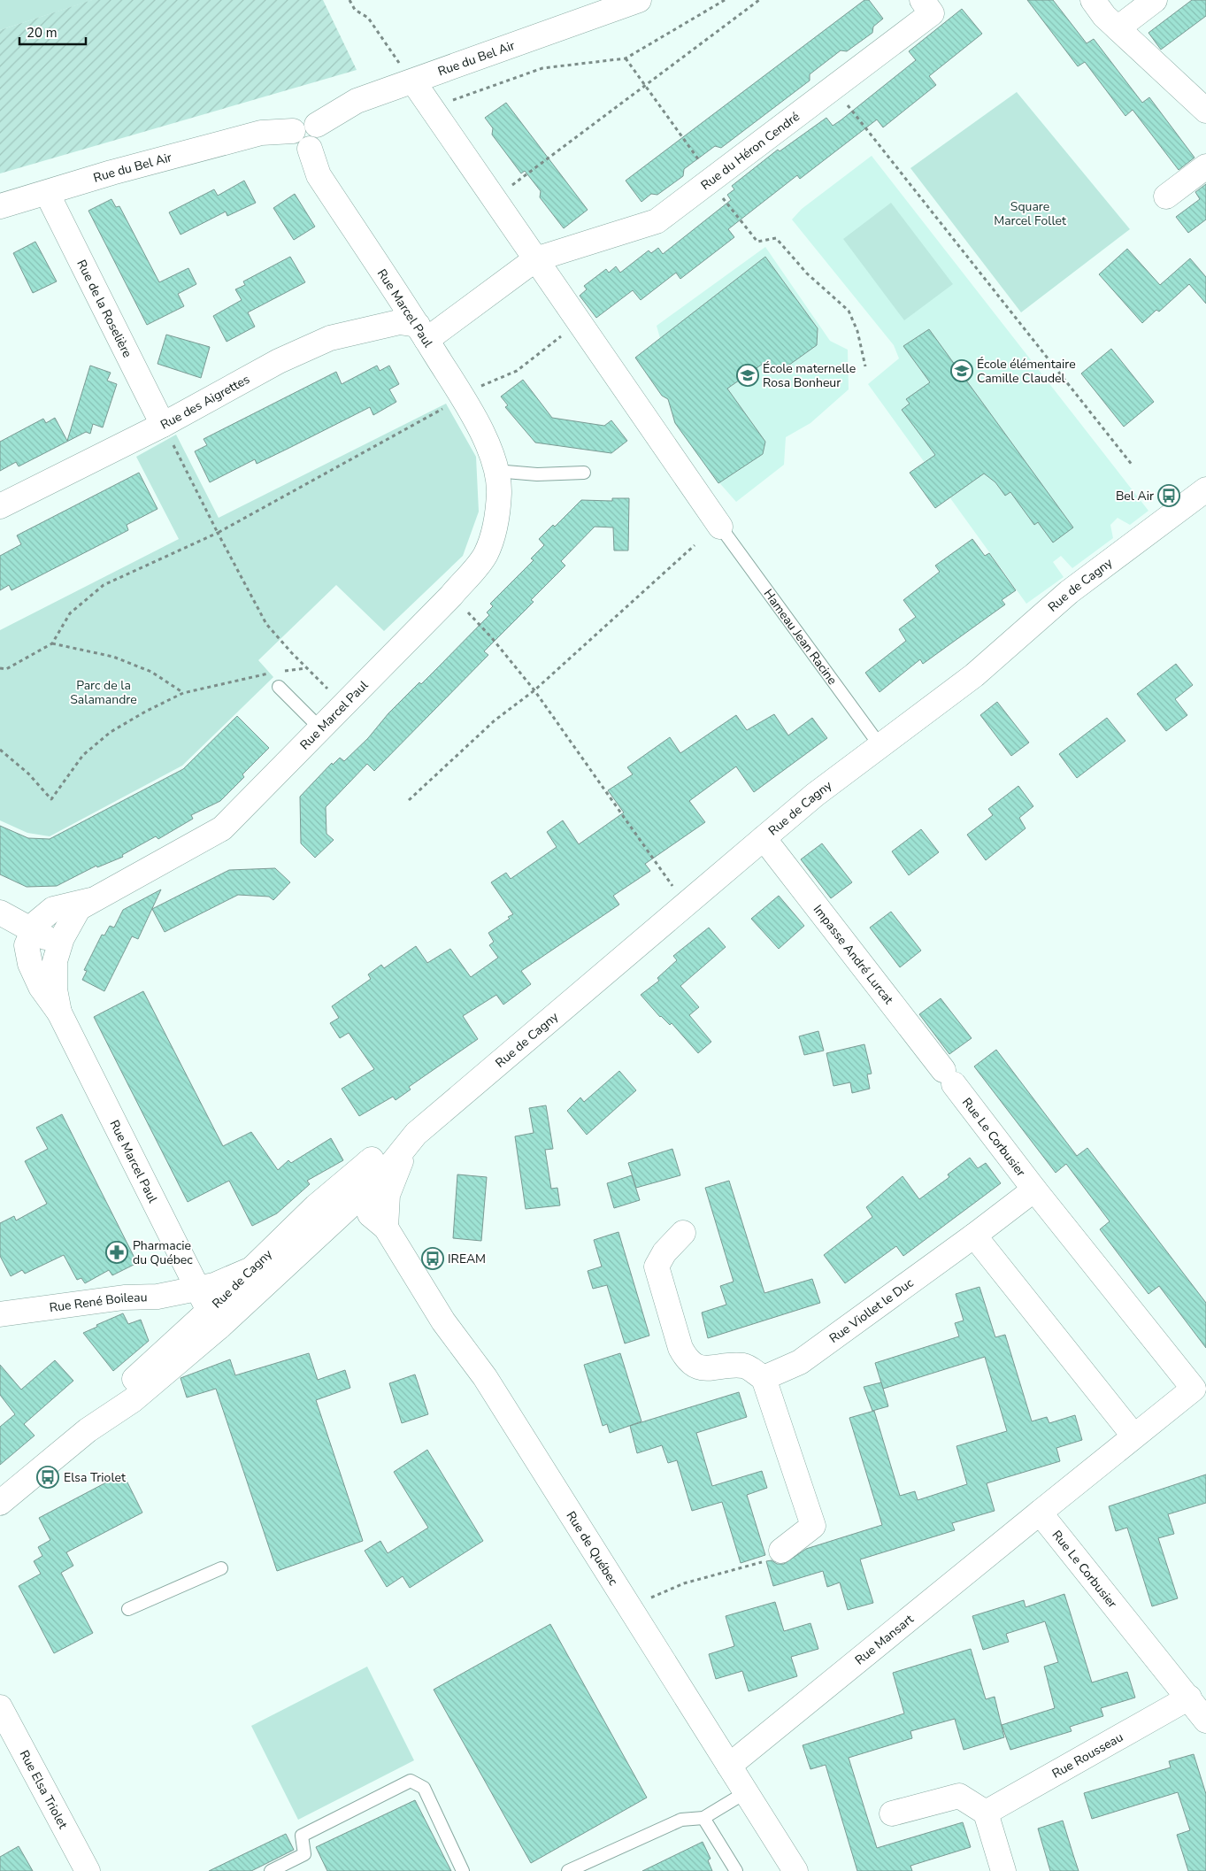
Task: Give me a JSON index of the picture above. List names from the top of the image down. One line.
{"streets":{"street":["Rue du Bel Air","Rue du Héron Cendré","Rue Marcel Paul","Rue de la Roselière","Rue des Aigrettes","Rue de Cagny","Impasse André Lurcat","Rue Le Corbusier","Rue René Boileau","Rue Viollet le Duc","Rue de Québec","Rue Mansart","Rue Rousseau","Rue Elsa Triolet"],"lane":["Hameau Jean Racine"]},"crossings":[["Rue du Bel Air","Rue Marcel Paul"],["Rue du Bel Air","Rue de la Roselière"],["Rue du Héron Cendré","Rue Marcel Paul"],["Rue du Héron Cendré","Rue des Aigrettes"],["Rue Marcel Paul","Rue des Aigrettes"],["Rue Marcel Paul","Rue de Cagny"],["Rue Marcel Paul","Rue René Boileau"],["Rue de la Roselière","Rue des Aigrettes"],["Rue de Cagny","Hameau Jean Racine"],["Rue de Cagny","Impasse André Lurcat"],["Rue de Cagny","Rue René Boileau"],["Rue de Cagny","Rue de Québec"],["Impasse André Lurcat","Rue Le Corbusier"],["Rue Le Corbusier","Rue Mansart"],["Rue Le Corbusier","Rue Rousseau"],["Rue de Québec","Rue Mansart"]],"parks":["Square Marcel Follet","Parc de la Salamandre"],"places":{"school or university":["École élémentaire Camille Claudel","École maternelle Rosa Bonheur"],"bus stop":["Bel Air","IREAM","Elsa Triolet"],"pharmacy":["Pharmacie du Québec"]},"scale_bar":"20 m"}
